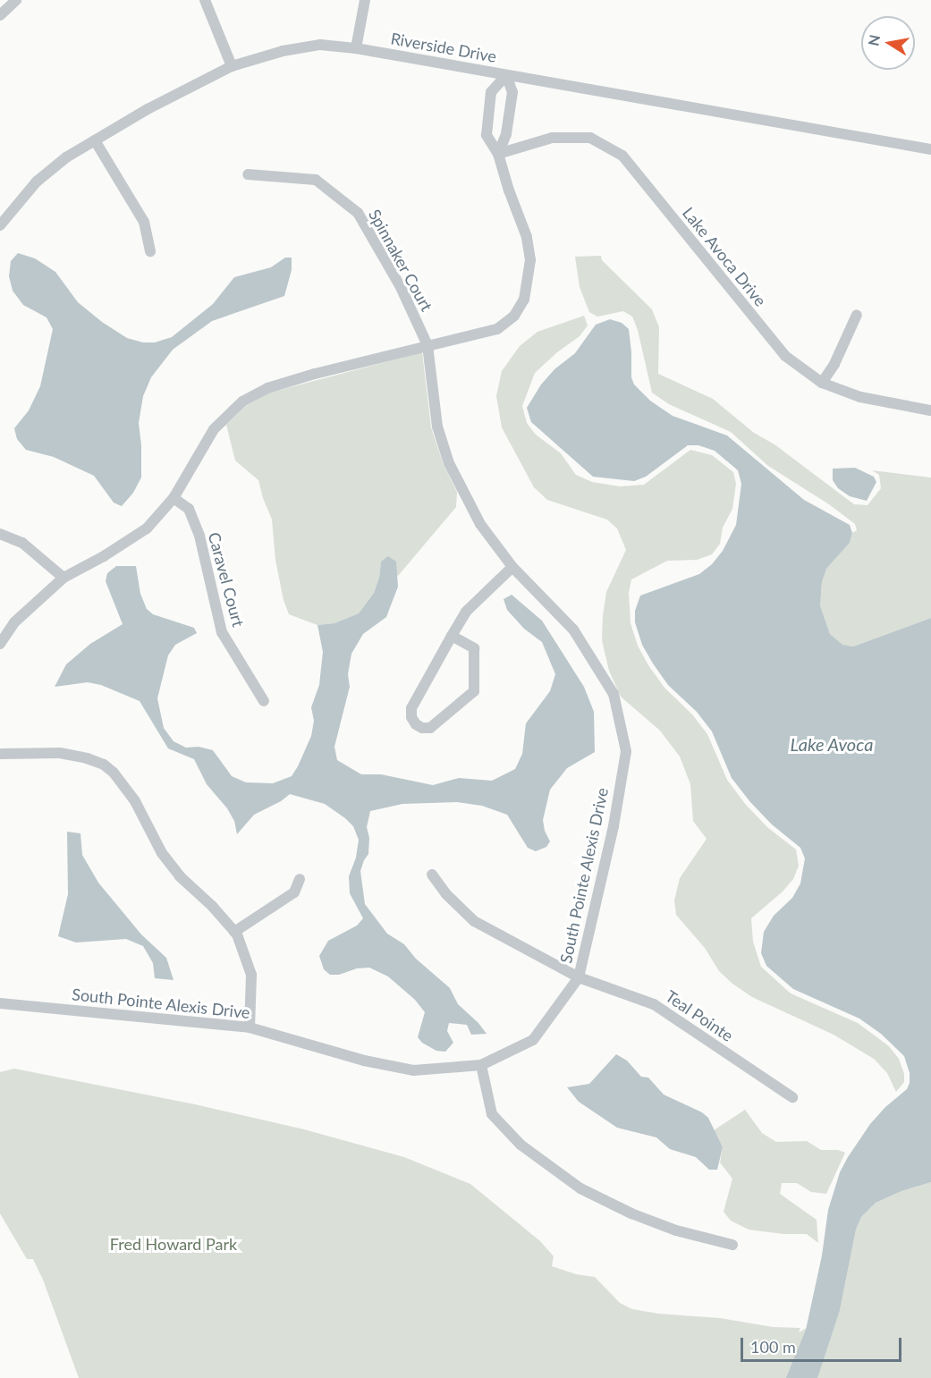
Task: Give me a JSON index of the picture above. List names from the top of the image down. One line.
{"streets":{"street":["Riverside Drive","Lake Avoca Drive","Spinnaker Court","Caravel Court","South Pointe Alexis Drive","Teal Pointe"]},"crossings":[["Spinnaker Court","South Pointe Alexis Drive"],["South Pointe Alexis Drive","Teal Pointe"]],"water":["Lake Avoca"],"parks":["Fred Howard Park"],"scale_bar":"100 m","north":"left"}
